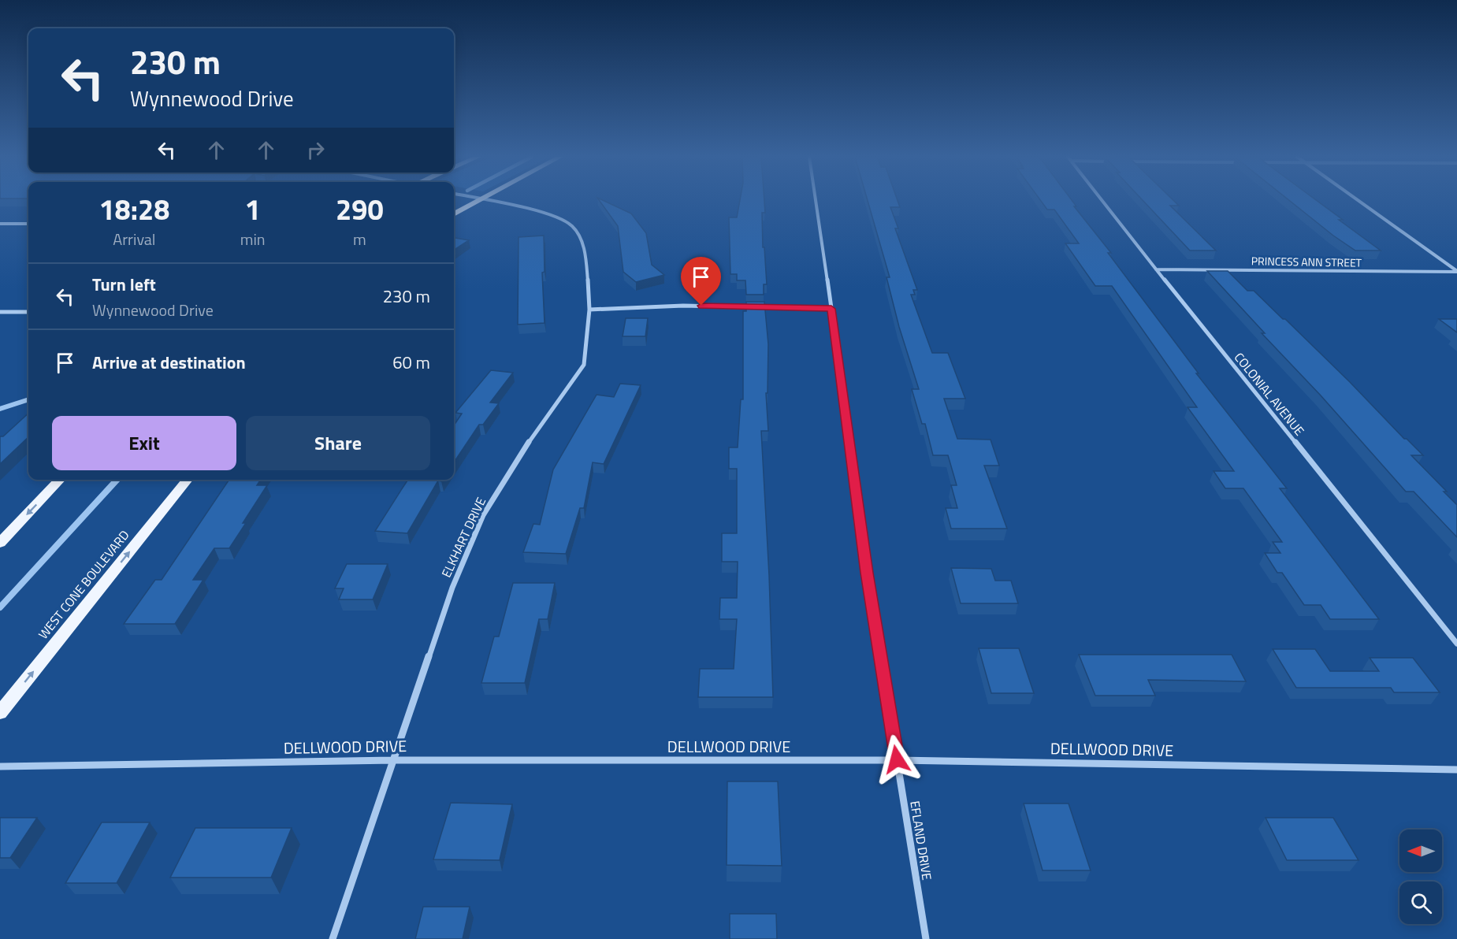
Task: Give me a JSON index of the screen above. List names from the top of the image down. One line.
{"streets":{"main road":["WEST CONE BOULEVARD"],"street":["PRINCESS ANN STREET","COLONIAL AVENUE","ELKHART DRIVE","DELLWOOD DRIVE","EFLAND DRIVE"]},"crossings":[["PRINCESS ANN STREET","COLONIAL AVENUE"],["ELKHART DRIVE","DELLWOOD DRIVE"],["DELLWOOD DRIVE","EFLAND DRIVE"]],"one_way":["WEST CONE BOULEVARD"],"north":"left","page":{"turn":["230 m","Wynnewood Drive"],"eta":["18:28","Arrival","1","min","290","m"],"list":[{"name":"Turn left","note":"Wynnewood Drive","value":"230 m"},{"name":"Arrive at destination","value":"60 m"}],"buttons":["Exit","Share"]}}
